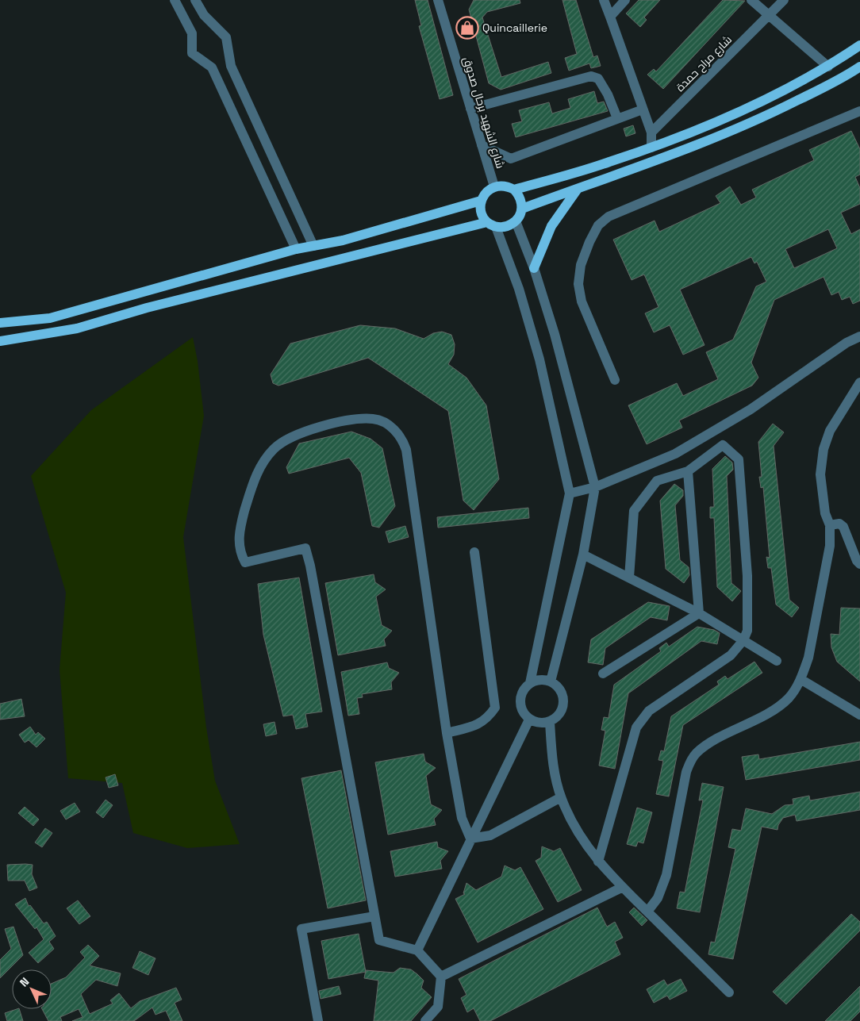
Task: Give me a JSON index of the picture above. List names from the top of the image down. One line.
{"streets":{"street":["شارع مراح حمدة","شارع الشهيد برحال صدوق"]},"places":{"shop":["Quincaillerie"]},"north":"top left"}
